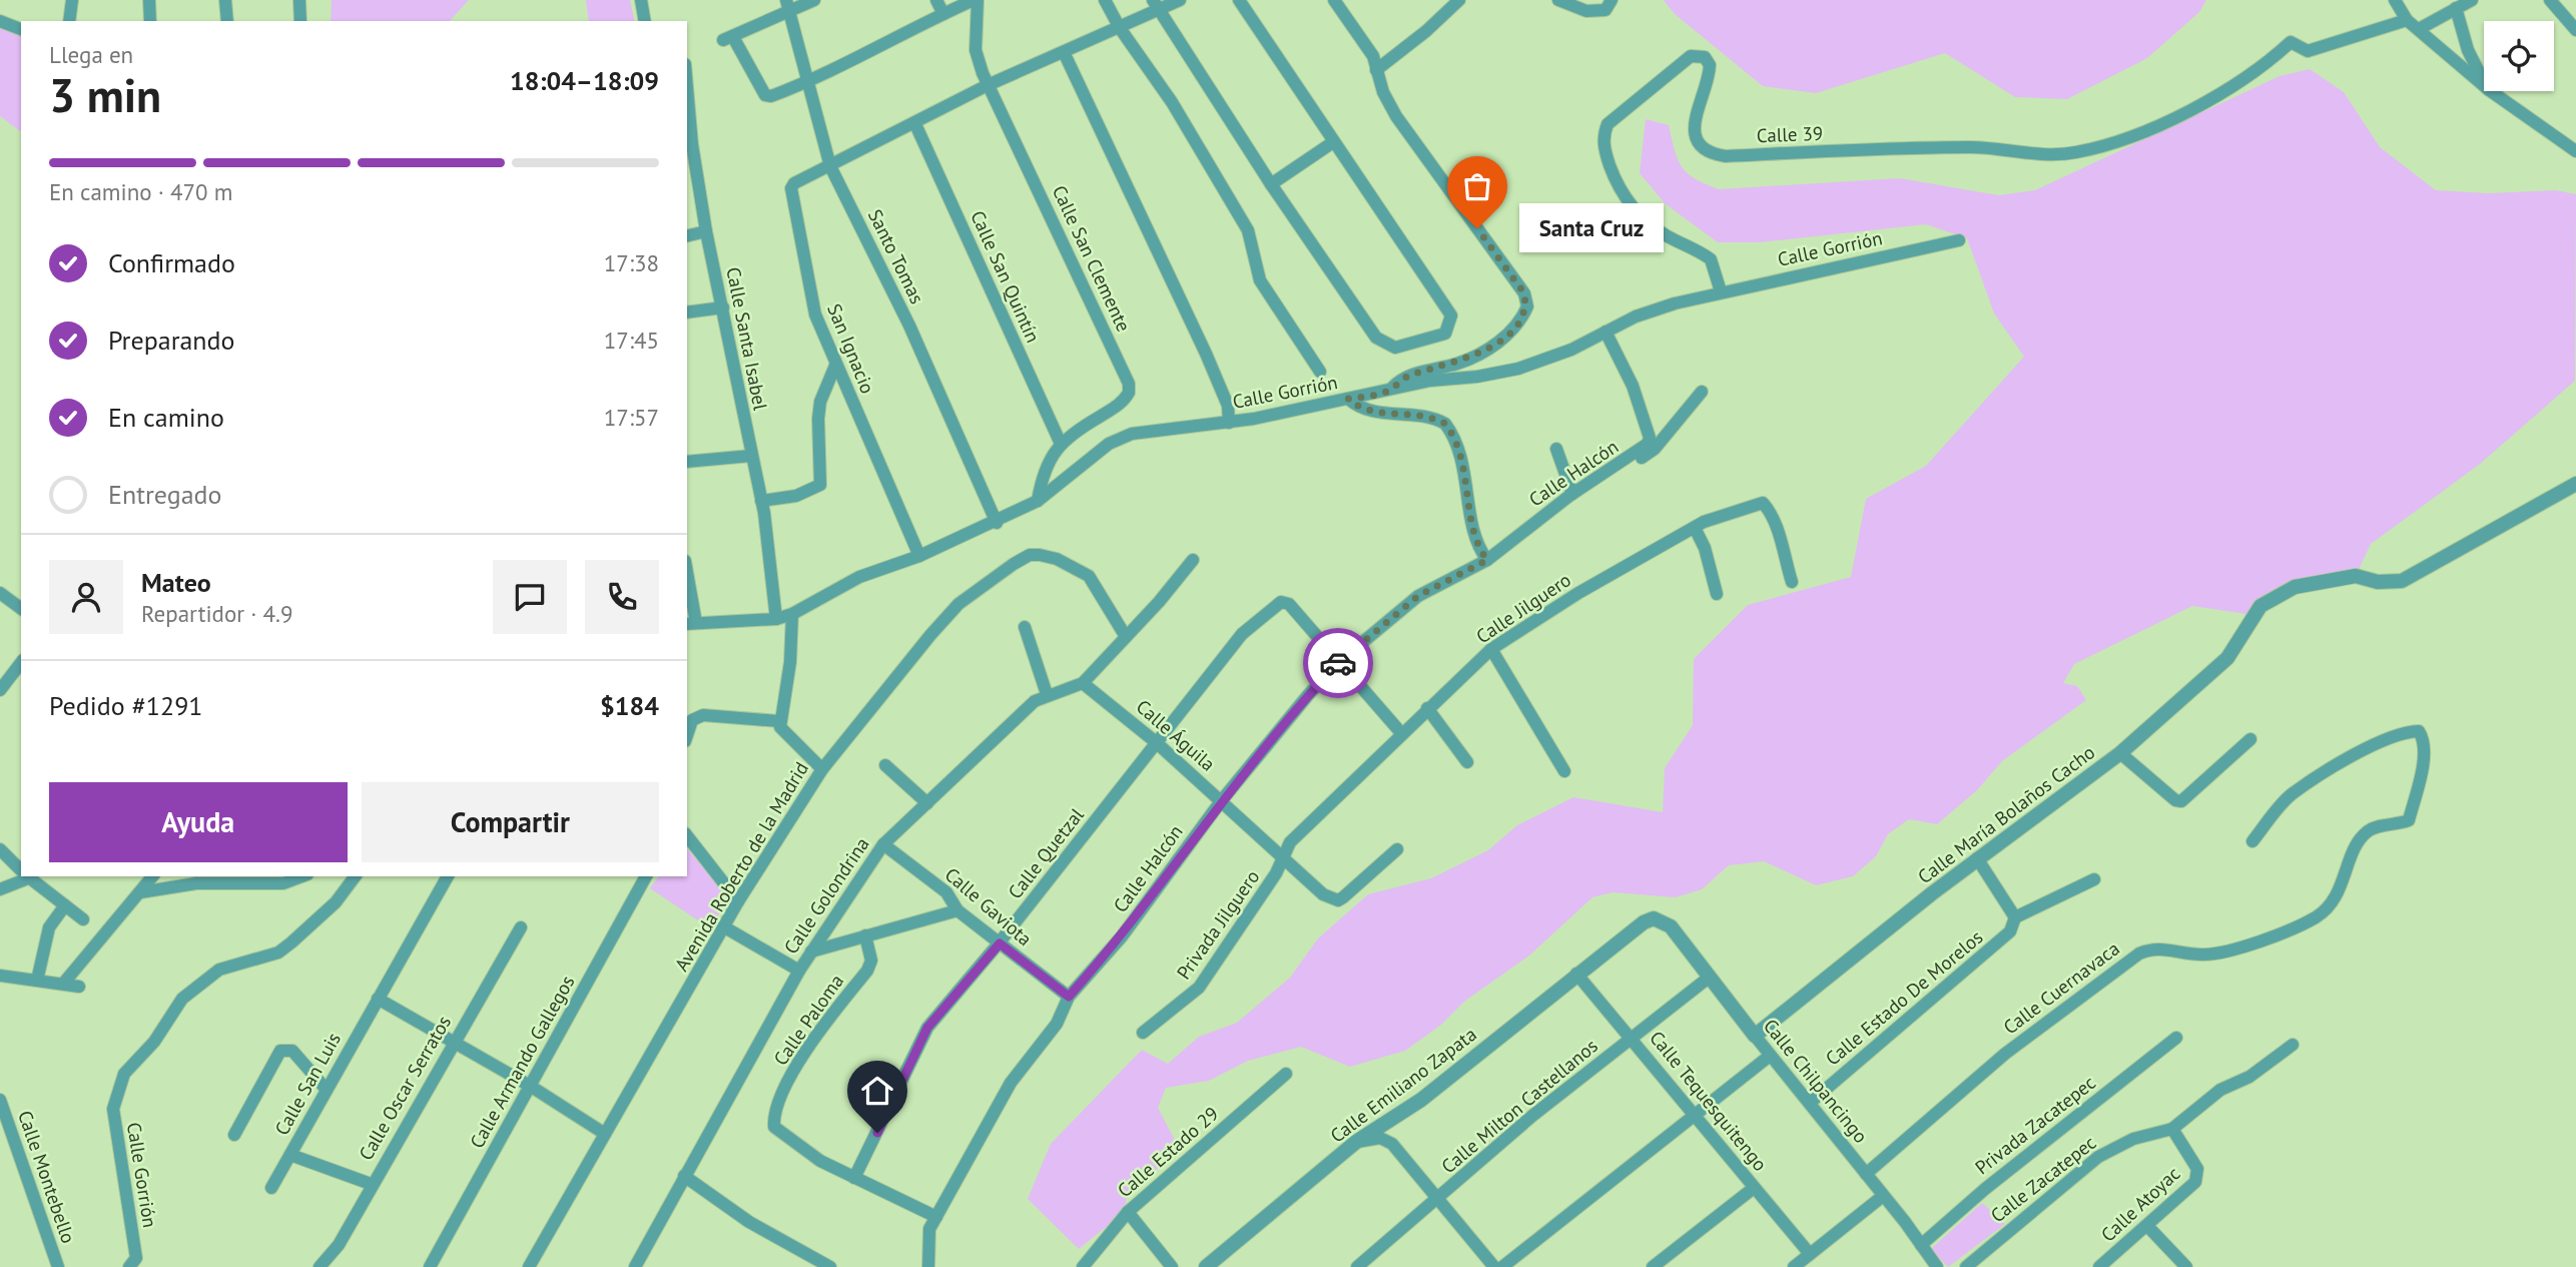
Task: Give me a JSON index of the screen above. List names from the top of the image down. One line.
{"streets":{"street":["Calle 39","Calle Gorrión","Santo Tomas","Calle San Clemente","Calle San Quintín","Calle Santa Isabel","San Ignacio","Calle Halcón","Calle Jilguero","Calle Águila","Calle María Bolaños Cacho","Calle Quetzal","Avenida Roberto de la Madrid","Calle Golondrina","Calle Gaviota","Privada Jilguero","Calle Cuernavaca","Calle Estado De Morelos","Calle Paloma","Calle Armando Gallegos","Calle Chilpancingo","Calle San Luis","Calle Emiliano Zapata","Calle Oscar Serratos","Calle Tequesquitengo","Calle Milton Castellanos","Privada Zacatepec","Calle Estado 29","Calle Montebello","Calle Zacatepec","Calle Atoyac"]},"crossings":[["Calle 39","Calle Gorrión"],["Calle Gorrión","Santo Tomas"],["Calle Gorrión","Calle San Clemente"],["Calle Gorrión","Calle Santa Isabel"],["Calle Gorrión","San Ignacio"],["Calle Gorrión","Calle Halcón"],["Santo Tomas","San Ignacio"],["Calle San Clemente","Calle San Quintín"],["Calle San Clemente","San Ignacio"],["Calle San Quintín","San Ignacio"],["Calle Halcón","Calle Águila"],["Calle Halcón","Calle Quetzal"],["Calle Halcón","Calle Gaviota"],["Calle Jilguero","Calle Águila"],["Calle Jilguero","Privada Jilguero"],["Calle Águila","Calle Quetzal"],["Calle Águila","Calle Golondrina"],["Calle Águila","Privada Jilguero"],["Calle María Bolaños Cacho","Calle Chilpancingo"],["Calle Quetzal","Calle Gaviota"],["Calle Quetzal","Calle Paloma"],["Calle Golondrina","Calle Gaviota"],["Calle Cuernavaca","Calle Chilpancingo"],["Calle Estado De Morelos","Calle Chilpancingo"],["Calle Chilpancingo","Calle Emiliano Zapata"],["Calle Chilpancingo","Calle Milton Castellanos"],["Calle Chilpancingo","Privada Zacatepec"],["Calle Emiliano Zapata","Calle Tequesquitengo"],["Calle Tequesquitengo","Calle Milton Castellanos"],["Calle Zacatepec","Calle Atoyac"]],"places":["Santa Cruz"],"page":{"heading":["3 min","Llega en","18:04–18:09"],"panel":["Mateo","Repartidor · 4.9","Pedido #1291","$184"],"bar":"En camino · 470 m","bubble":"Santa Cruz","list":[["Confirmado","17:38"],["Preparando","17:45"],["En camino","17:57"],"Entregado"],"buttons":["Ayuda","Compartir"]}}
